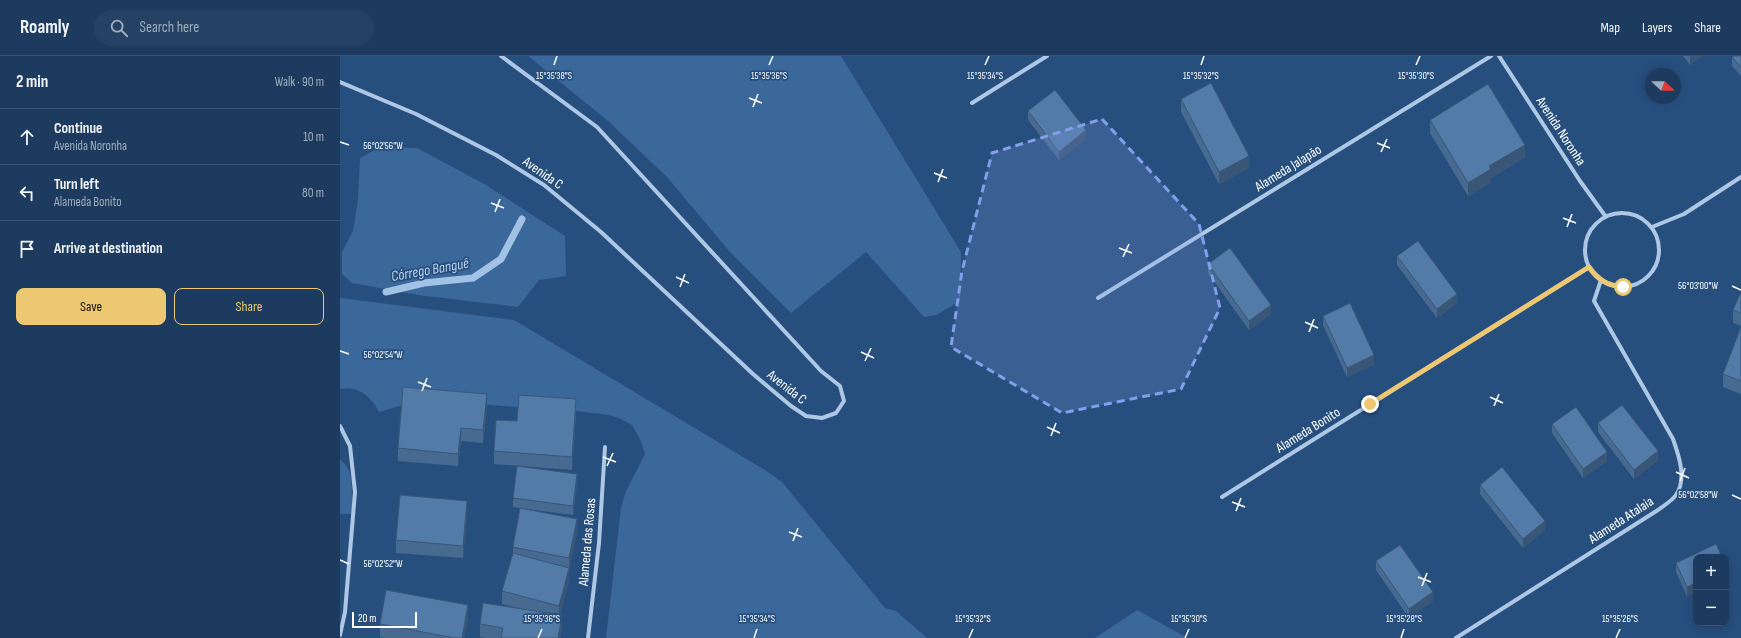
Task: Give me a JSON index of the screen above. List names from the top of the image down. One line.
{"streets":{"street":["Avenida Noronha","Alameda Jalapão","Avenida C","Alameda Bonito","Alameda Atalaia","Alameda das Rosas"]},"crossings":[["Avenida Noronha","Alameda Bonito"],["Avenida Noronha","Alameda Atalaia"],["Alameda Bonito","Alameda Atalaia"]],"water":["Córrego Banguê"],"scale_bar":"20 m","north":"right","page":{"header":"Roamly","search":"Search here","nav":["Map","Layers","Share"],"heading":["2 min","Walk · 90 m"],"list":[["Continue","Avenida Noronha","10 m"],["Turn left","Alameda Bonito","80 m"],"Arrive at destination"],"buttons":["Save","Share"],"map_buttons":["+","−"],"scale":"20 m"},"coordinates":["15°35'38\"S","15°35'36\"S","15°35'34\"S","15°35'32\"S","15°35'30\"S","56°02'56\"W","56°03'00\"W","56°02'54\"W","56°02'58\"W","56°02'52\"W","15°35'28\"S","15°35'26\"S"]}
